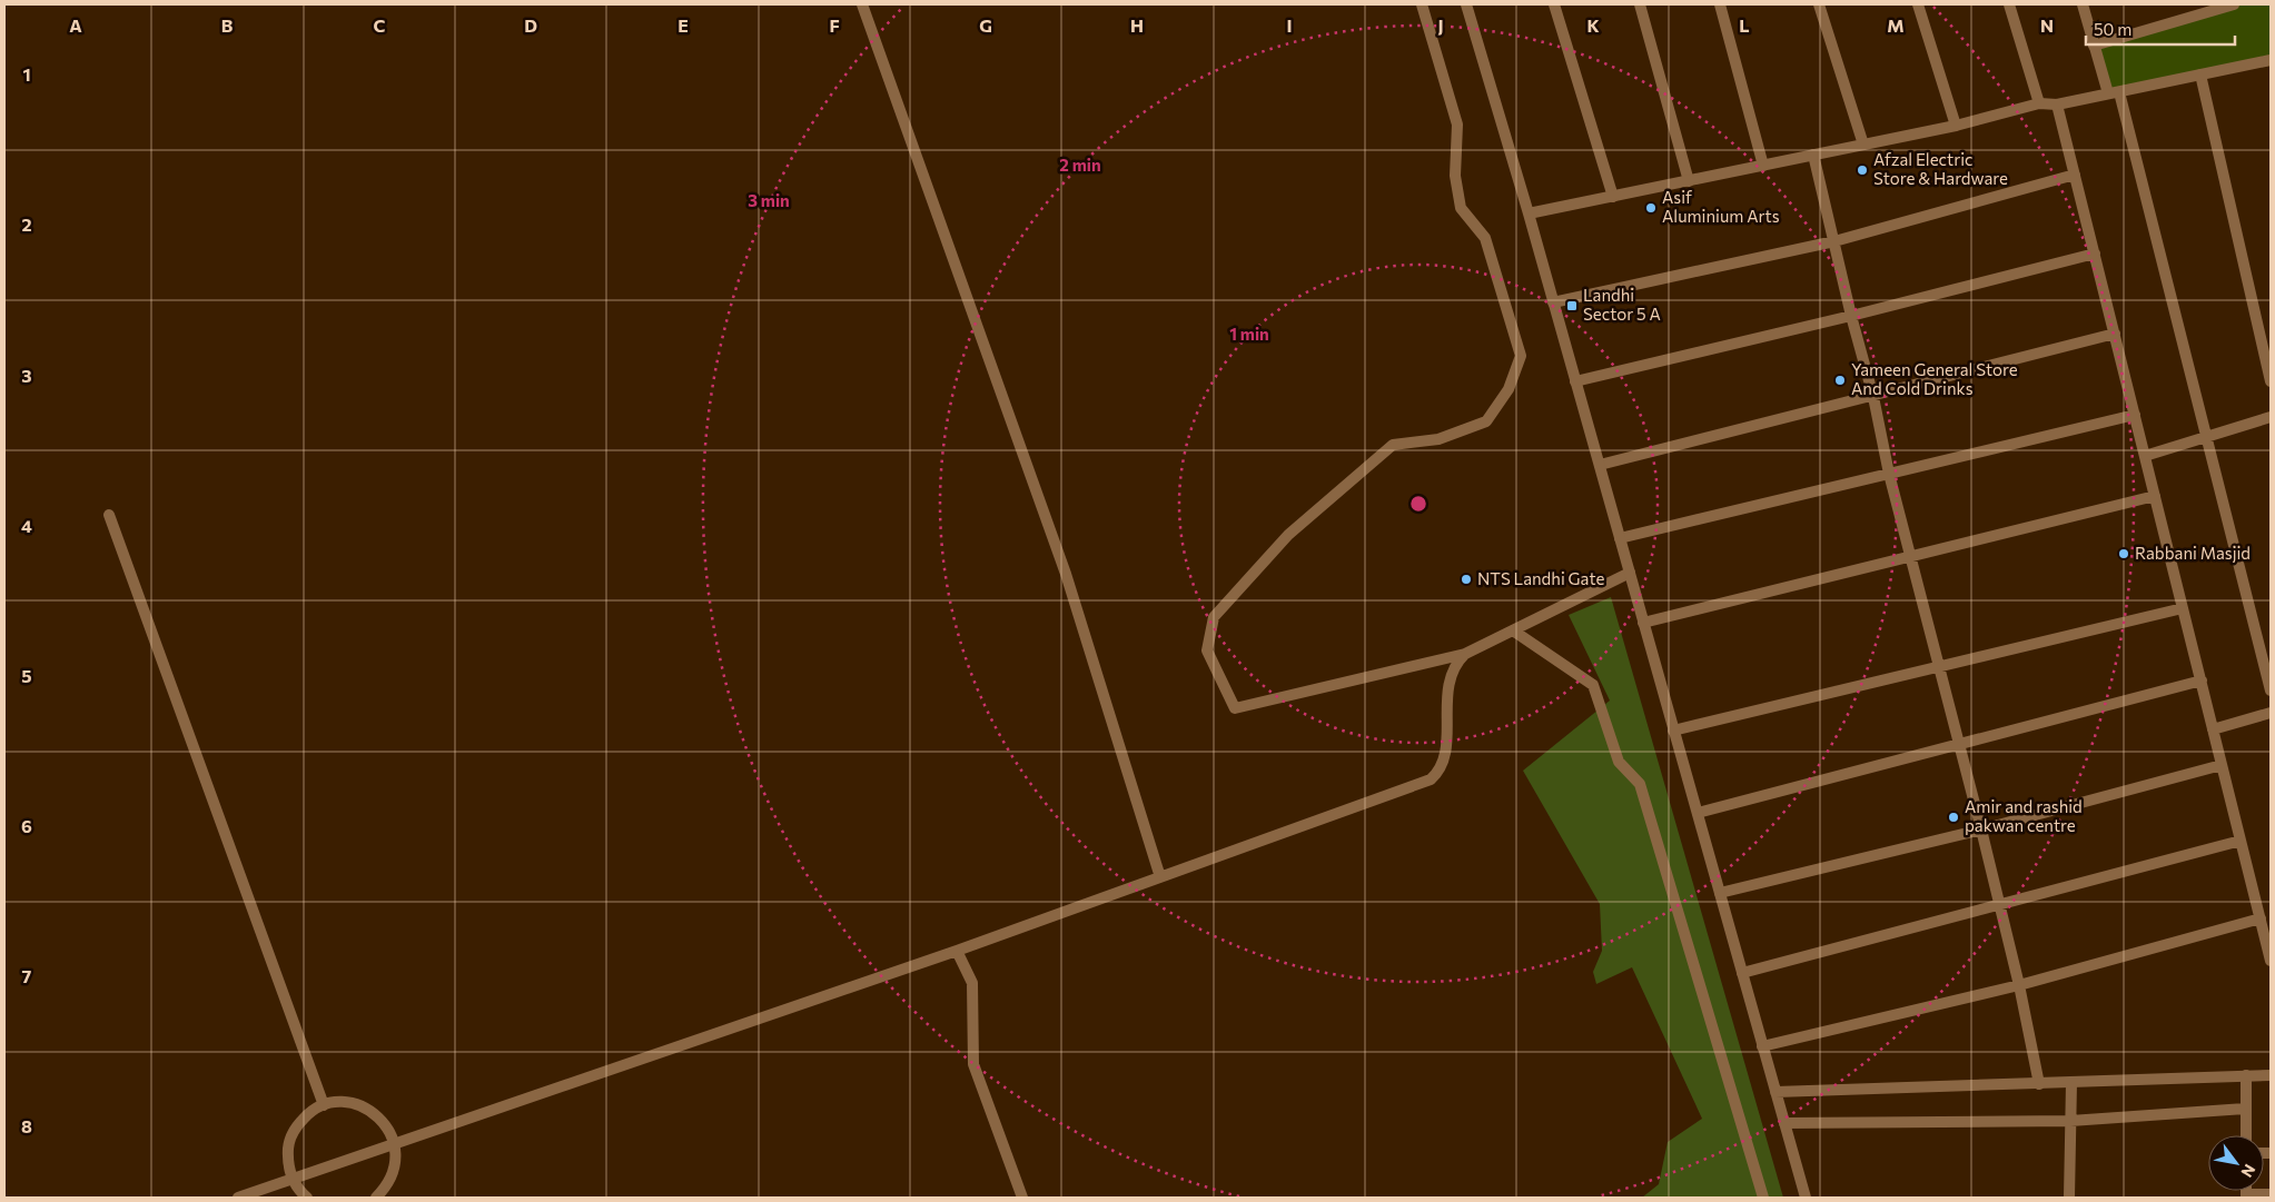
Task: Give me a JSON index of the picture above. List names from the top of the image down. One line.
{"places":{"other":["Afzal Electric Store & Hardware","Asif Aluminium Arts","Yameen General Store And Cold Drinks","Rabbani Masjid","NTS Landhi Gate","Amir and rashid pakwan centre"],"transit":["Landhi Sector 5 A"]},"scale_bar":"50 m","north":"bottom right","grid":{"columns":["A","B","C","D","E","F","G","H","I","J","K","L","M","N"],"rows":["1","2","3","4","5","6","7","8"]},"rings":["2 min","3 min","1 min"]}
